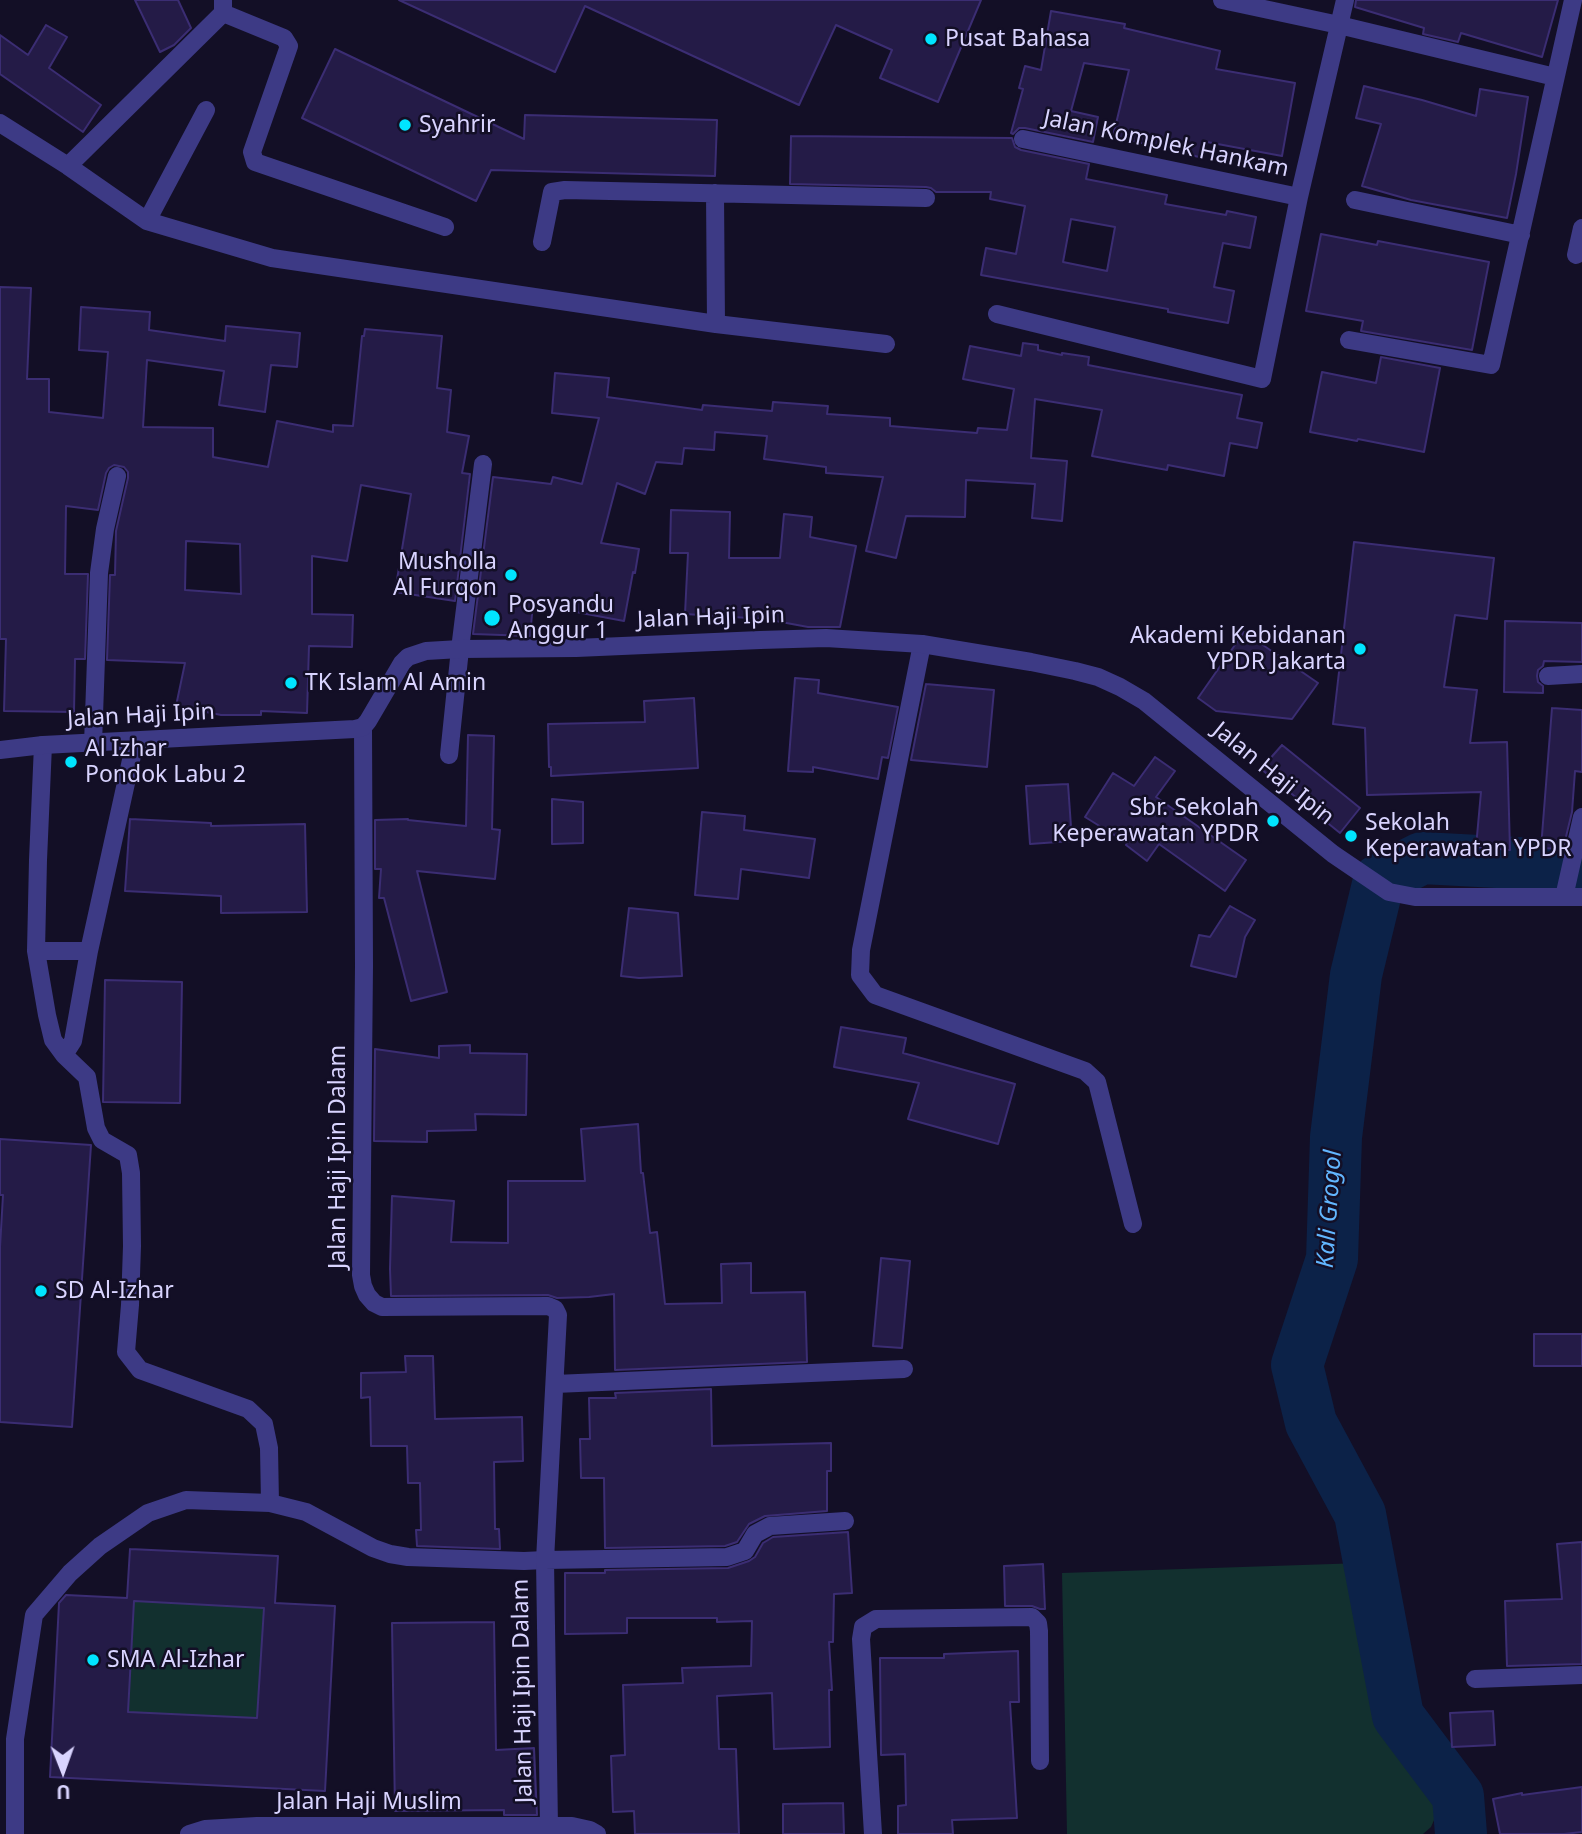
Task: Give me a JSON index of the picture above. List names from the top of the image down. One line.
{"streets":{"street":["Jalan Komplek Hankam","Jalan Haji Ipin","Jalan Haji Ipin Dalam","Jalan Haji Muslim"]},"crossings":[["Jalan Haji Ipin","Jalan Haji Ipin Dalam"],["Jalan Haji Ipin Dalam","Jalan Haji Muslim"]],"water":["Kali Grogol"],"places":["Pusat Bahasa","Syahrir","Musholla Al Furqon","Posyandu Anggur 1","Akademi Kebidanan YPDR Jakarta","TK Islam Al Amin","Al Izhar Pondok Labu 2","Sbr. Sekolah Keperawatan YPDR","Sekolah Keperawatan YPDR","SD Al-Izhar","SMA Al-Izhar"],"north":"bottom"}
